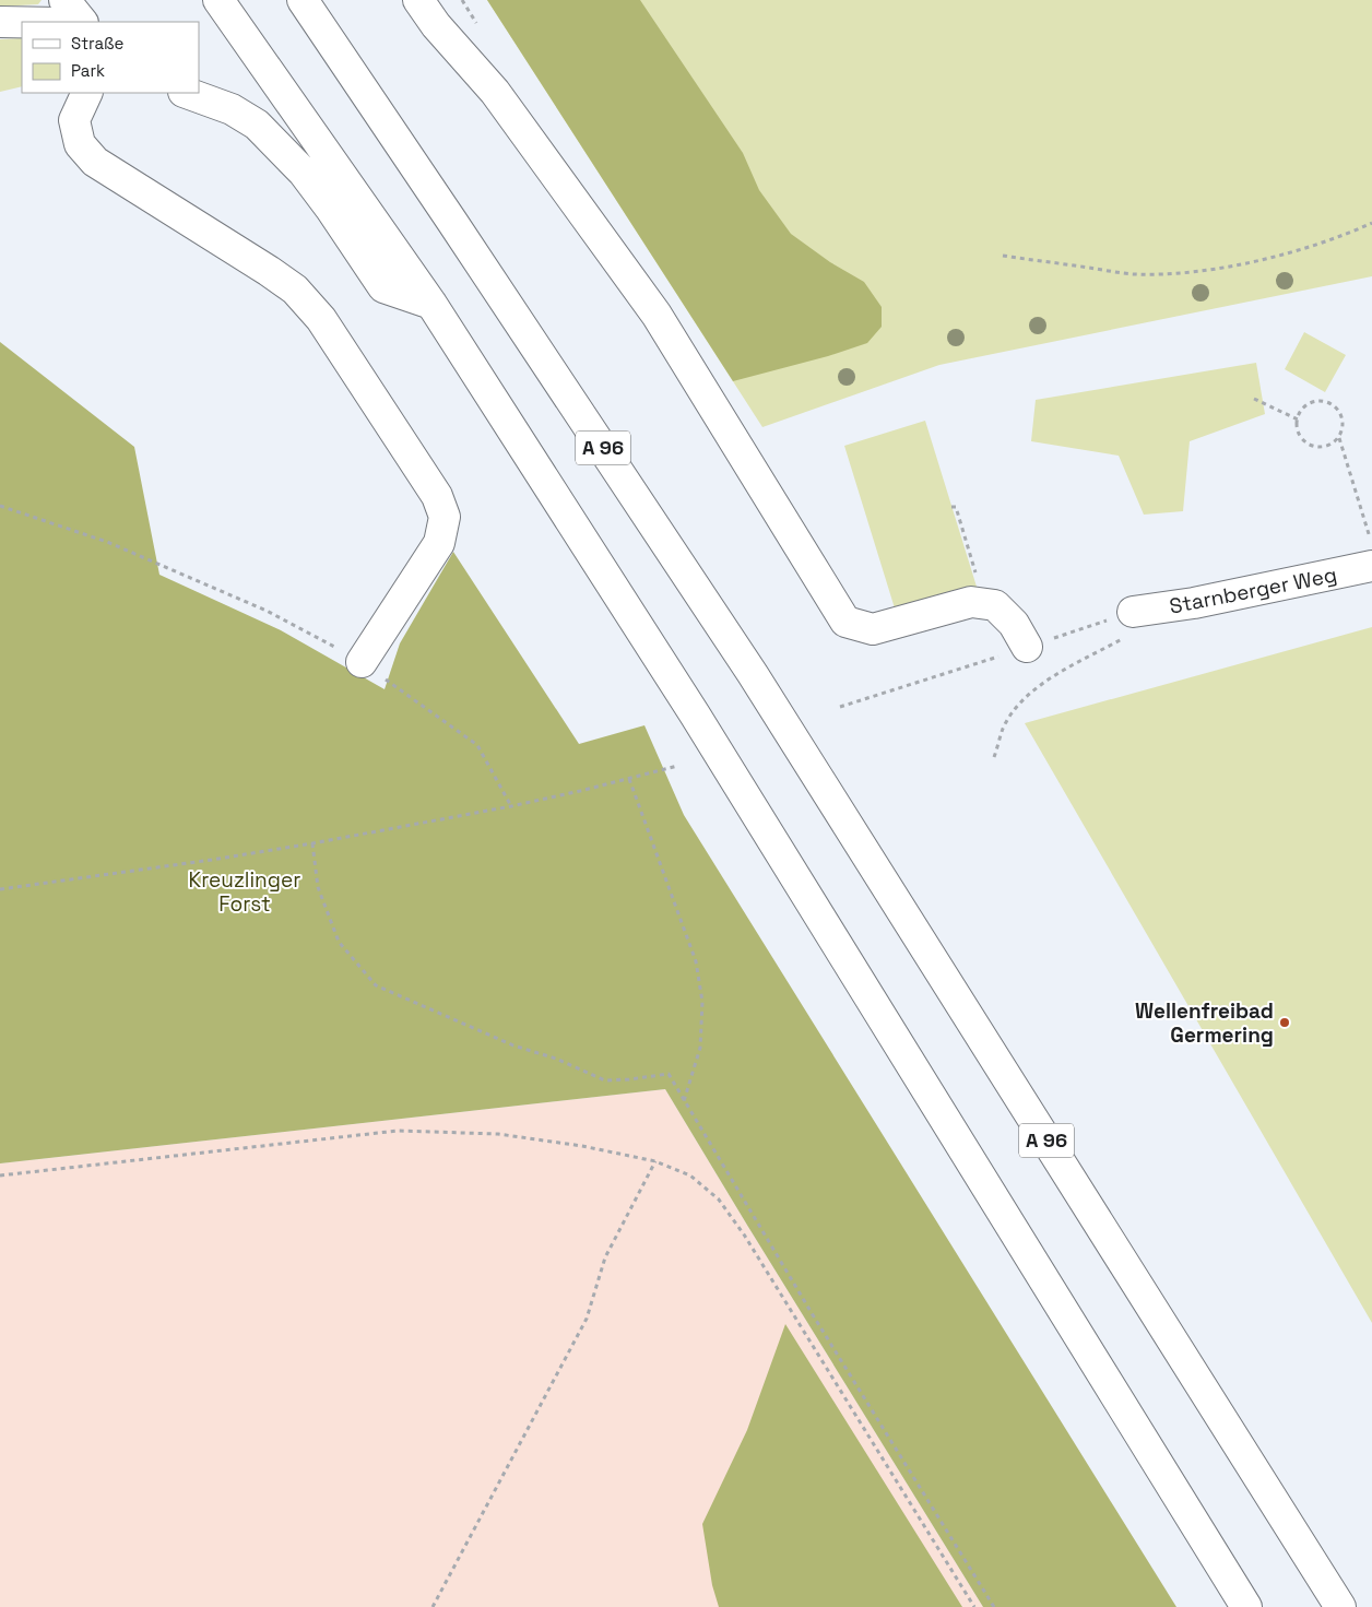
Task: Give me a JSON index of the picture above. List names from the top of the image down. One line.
{"streets":{"main road":["A 96","Starnberger Weg"]},"parks":["Kreuzlinger Forst"],"places":["Wellenfreibad Germering"],"legend":["Straße","Park"]}
